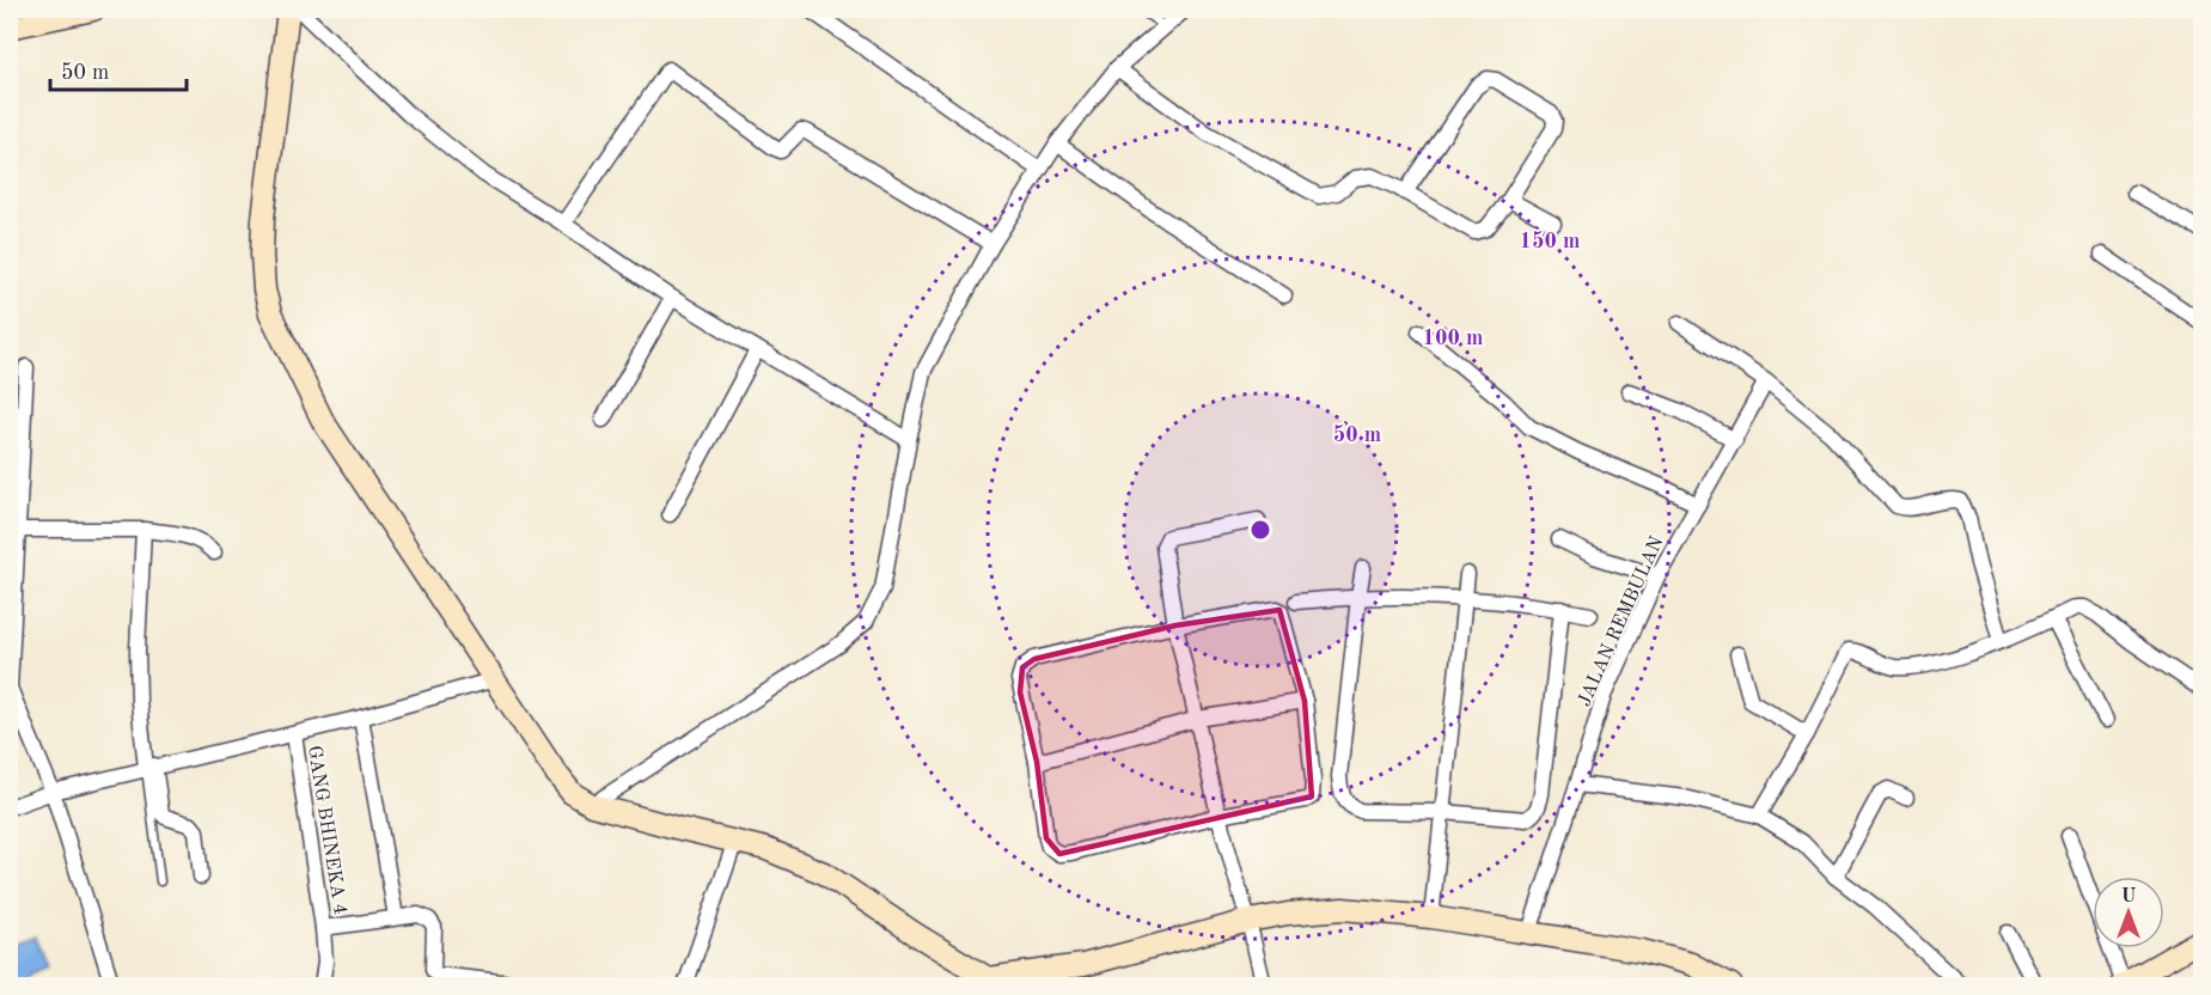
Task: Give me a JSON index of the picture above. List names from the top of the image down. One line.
{"streets":{"street":["JALAN REMBULAN","GANG BHINEKA 4"]},"scale_bar":"50 m","north":"top","rings":["150 m","100 m","50 m"]}
